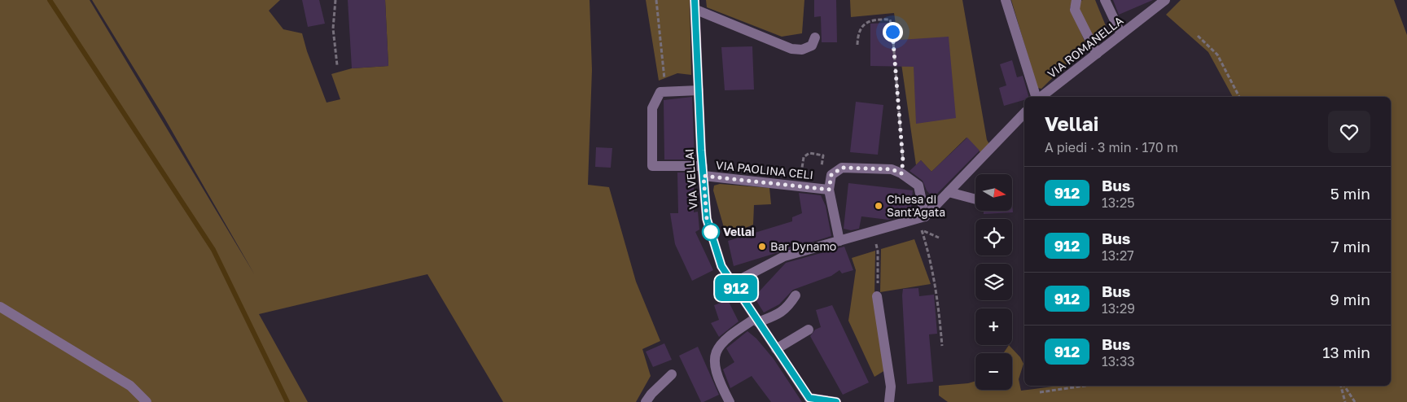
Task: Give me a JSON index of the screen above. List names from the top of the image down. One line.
{"streets":{"street":["VIA ROMANELLA","VIA PAOLINA CELI","VIA VELLAI"]},"crossings":[["VIA PAOLINA CELI","VIA VELLAI"]],"places":["Chiesa di Sant'Agata","Vellai","Bar Dynamo"],"lines":["bus line 912"],"north":"right","page":{"on_map":"912","heading":["Vellai","A piedi · 3 min · 170 m"],"list":[{"mark":"912","name":"Bus","note":"13:25","value":"5 min"},{"mark":"912","name":"Bus","note":"13:27","value":"7 min"},{"mark":"912","name":"Bus","note":"13:29","value":"9 min"},{"mark":"912","name":"Bus","note":"13:33","value":"13 min"}],"map_buttons":["+","−"]}}
